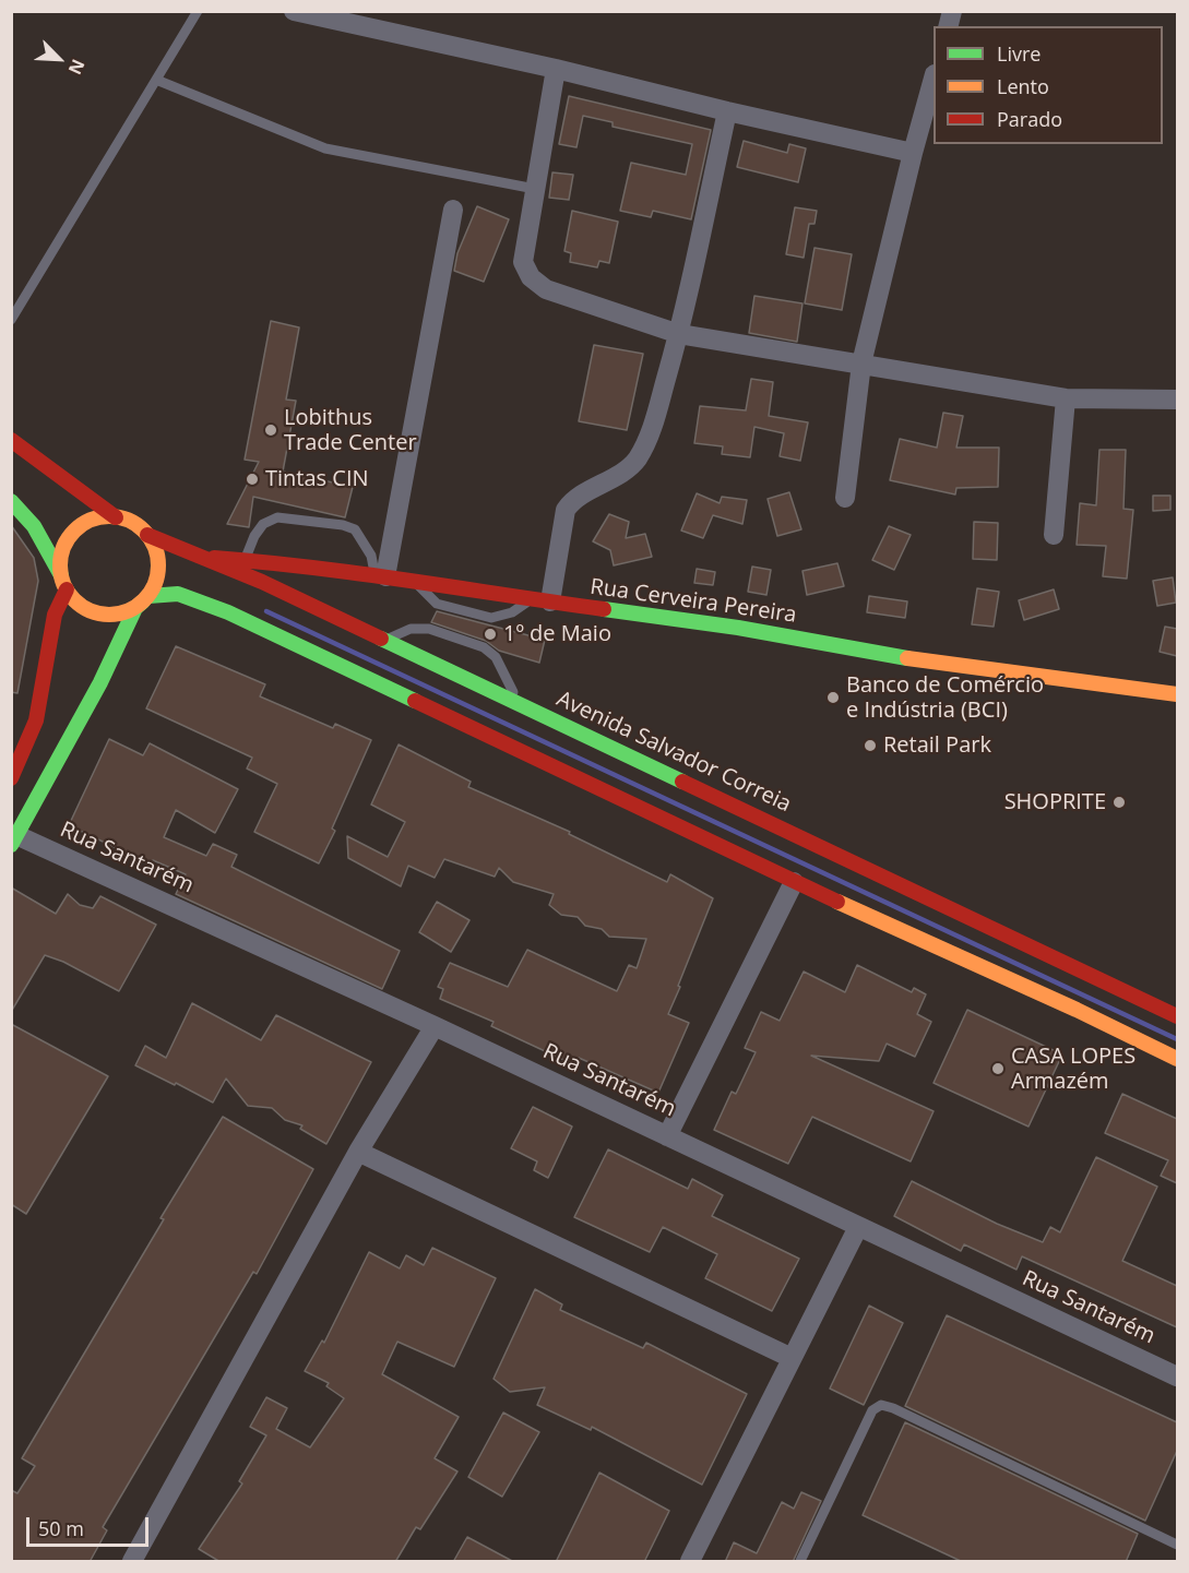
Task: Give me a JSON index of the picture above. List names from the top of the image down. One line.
{"streets":{"main road":["Rua Cerveira Pereira","Avenida Salvador Correia"],"street":["Rua Santarém"]},"crossings":[["Rua Cerveira Pereira","Avenida Salvador Correia"]],"places":["Lobithus Trade Center","Tintas CIN","1º de Maio","Banco de Comércio e Indústria (BCI)","Retail Park","SHOPRITE","CASA LOPES Armazém"],"legend":["Livre","Lento","Parado"],"scale_bar":"50 m","north":"bottom right"}
